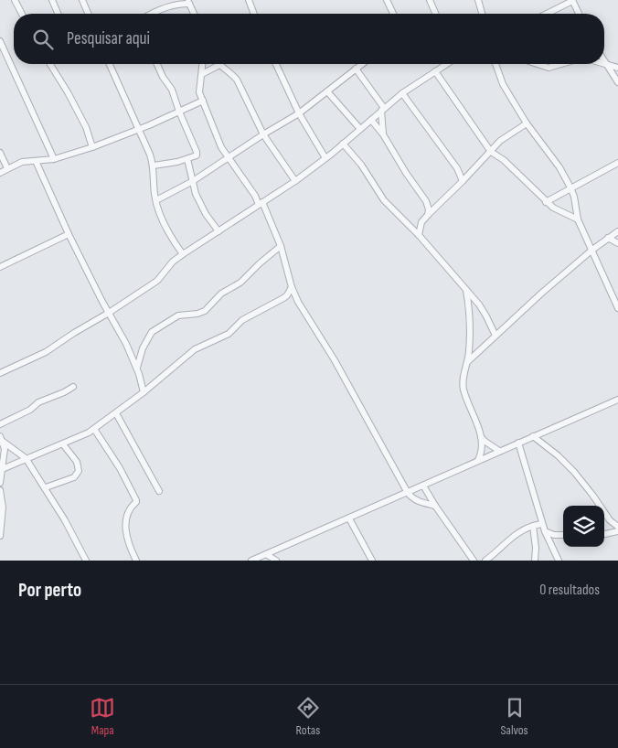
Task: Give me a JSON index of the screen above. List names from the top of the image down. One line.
{"page":{"search":"Pesquisar aqui","heading":["Por perto","0 resultados"],"nav":["Mapa","Rotas","Salvos"]}}
